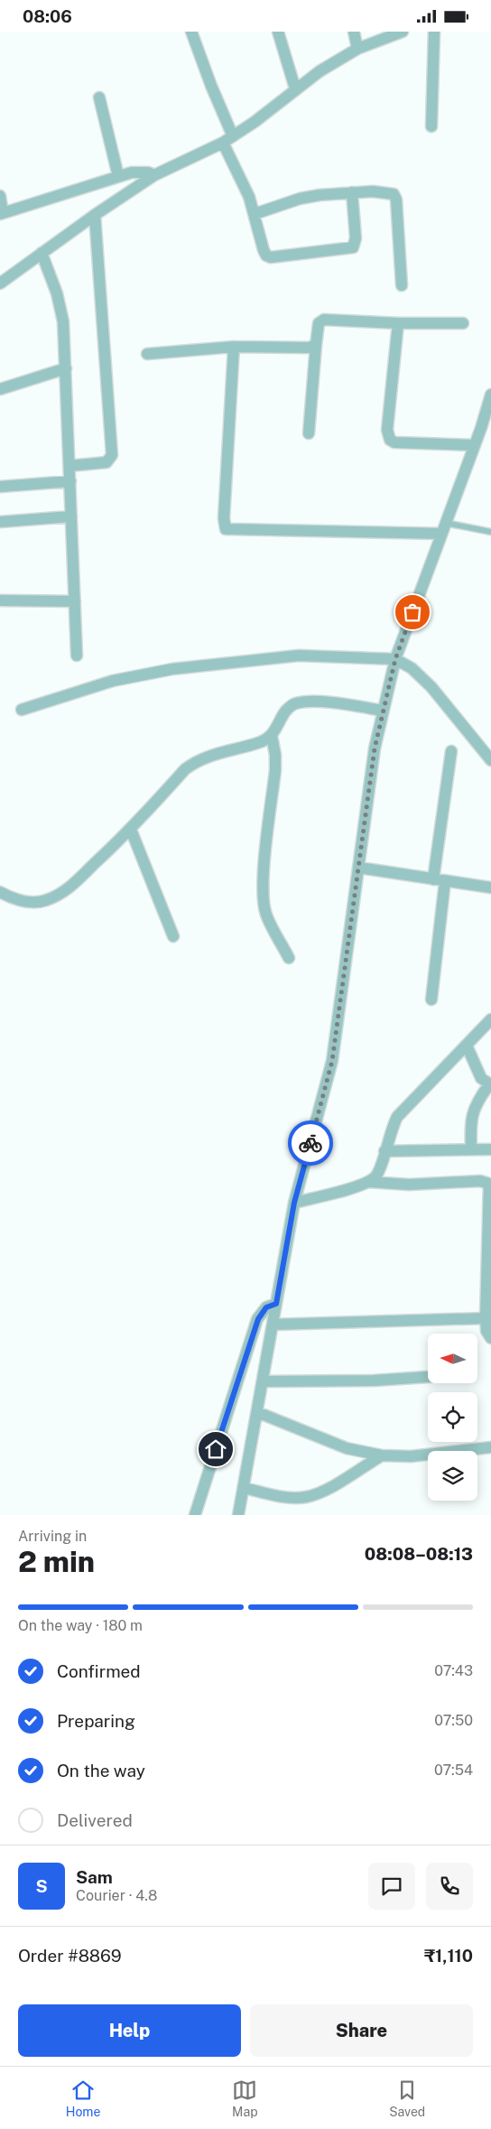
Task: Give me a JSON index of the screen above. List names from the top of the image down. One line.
{"north":"left","page":{"status":"08:06","heading":["2 min","Arriving in","08:08–08:13"],"panel":["Sam","Courier · 4.8","Order #8869","₹1,110"],"bar":"On the way · 180 m","list":[["Confirmed","07:43"],["Preparing","07:50"],["On the way","07:54"],"Delivered"],"round":"S","buttons":["Help","Share"],"tabs":["Home","Map","Saved"]}}
